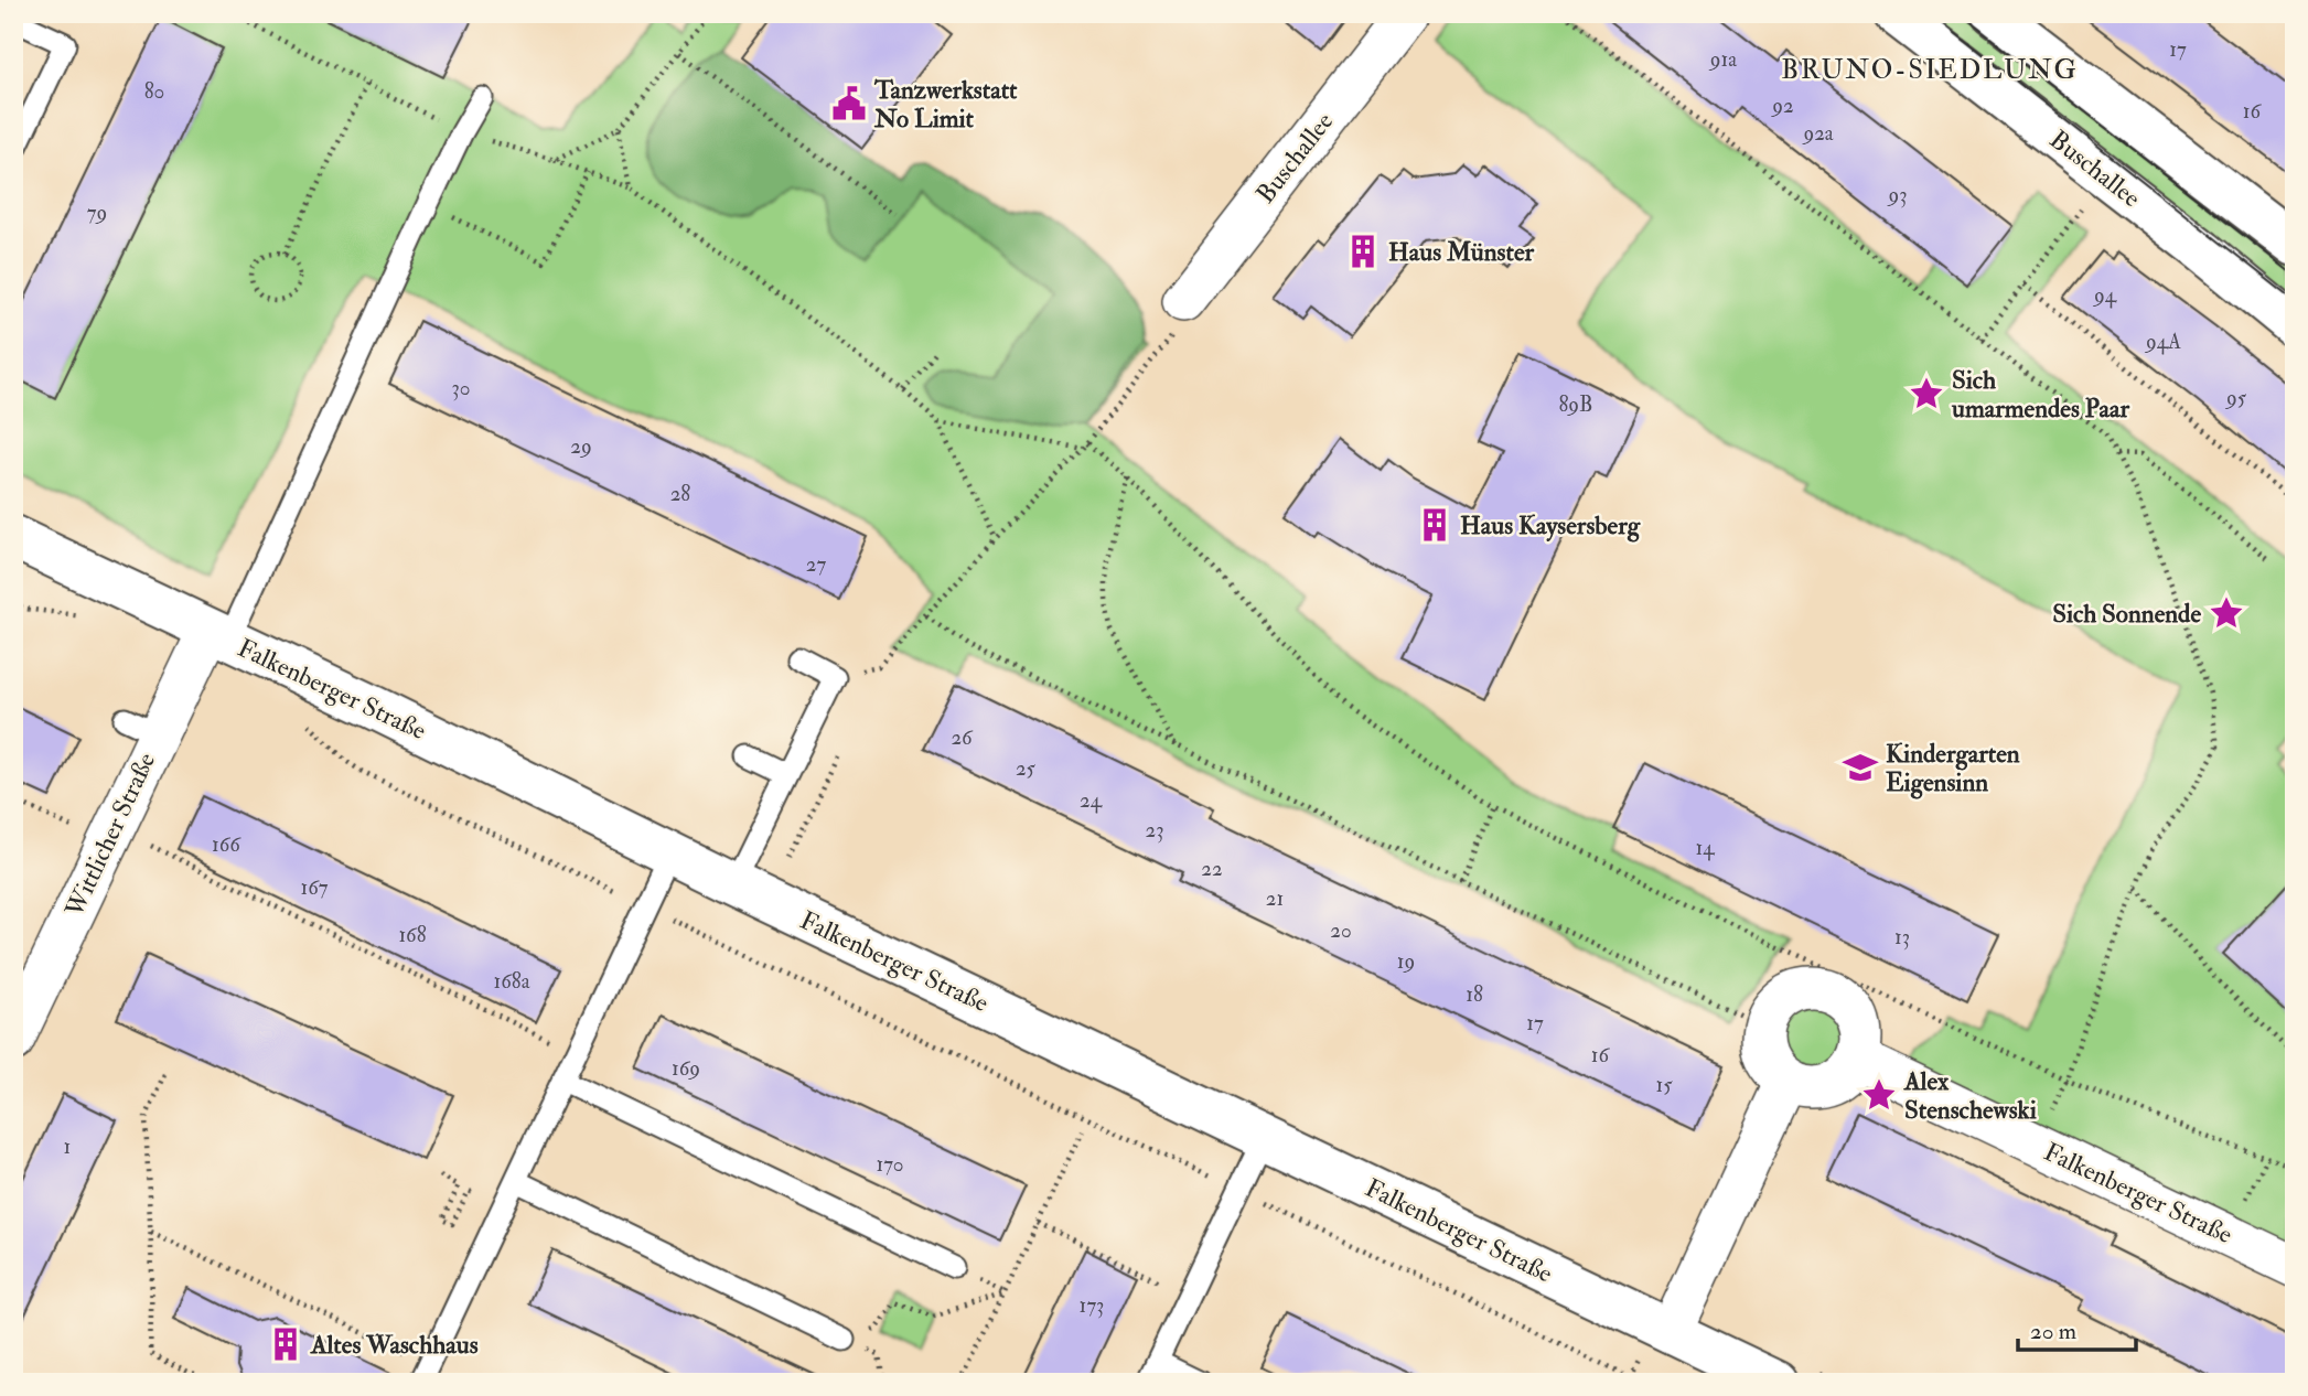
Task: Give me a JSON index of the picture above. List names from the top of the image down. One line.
{"streets":{"street":["Buschallee","Falkenberger Straße","Wittlicher Straße"]},"crossings":[["Falkenberger Straße","Wittlicher Straße"]],"districts":["BRUNO-SIEDLUNG"],"places":{"public building":["Tanzwerkstatt No Limit"],"building":["Haus Münster","Haus Kaysersberg","Altes Waschhaus"],"place":["Sich umarmendes Paar","Sich Sonnende","Alex Stenschewski"],"school or university":["Kindergarten Eigensinn"]},"house_numbers":["17","91a","80","92","16","92a","93","79","94","94A","30","95","89B","29","28","27","26","25","24","23","166","14","22","167","21","20","168","13","19","168a","18","17","16","169","15","1","170","173"],"scale_bar":"20 m"}
